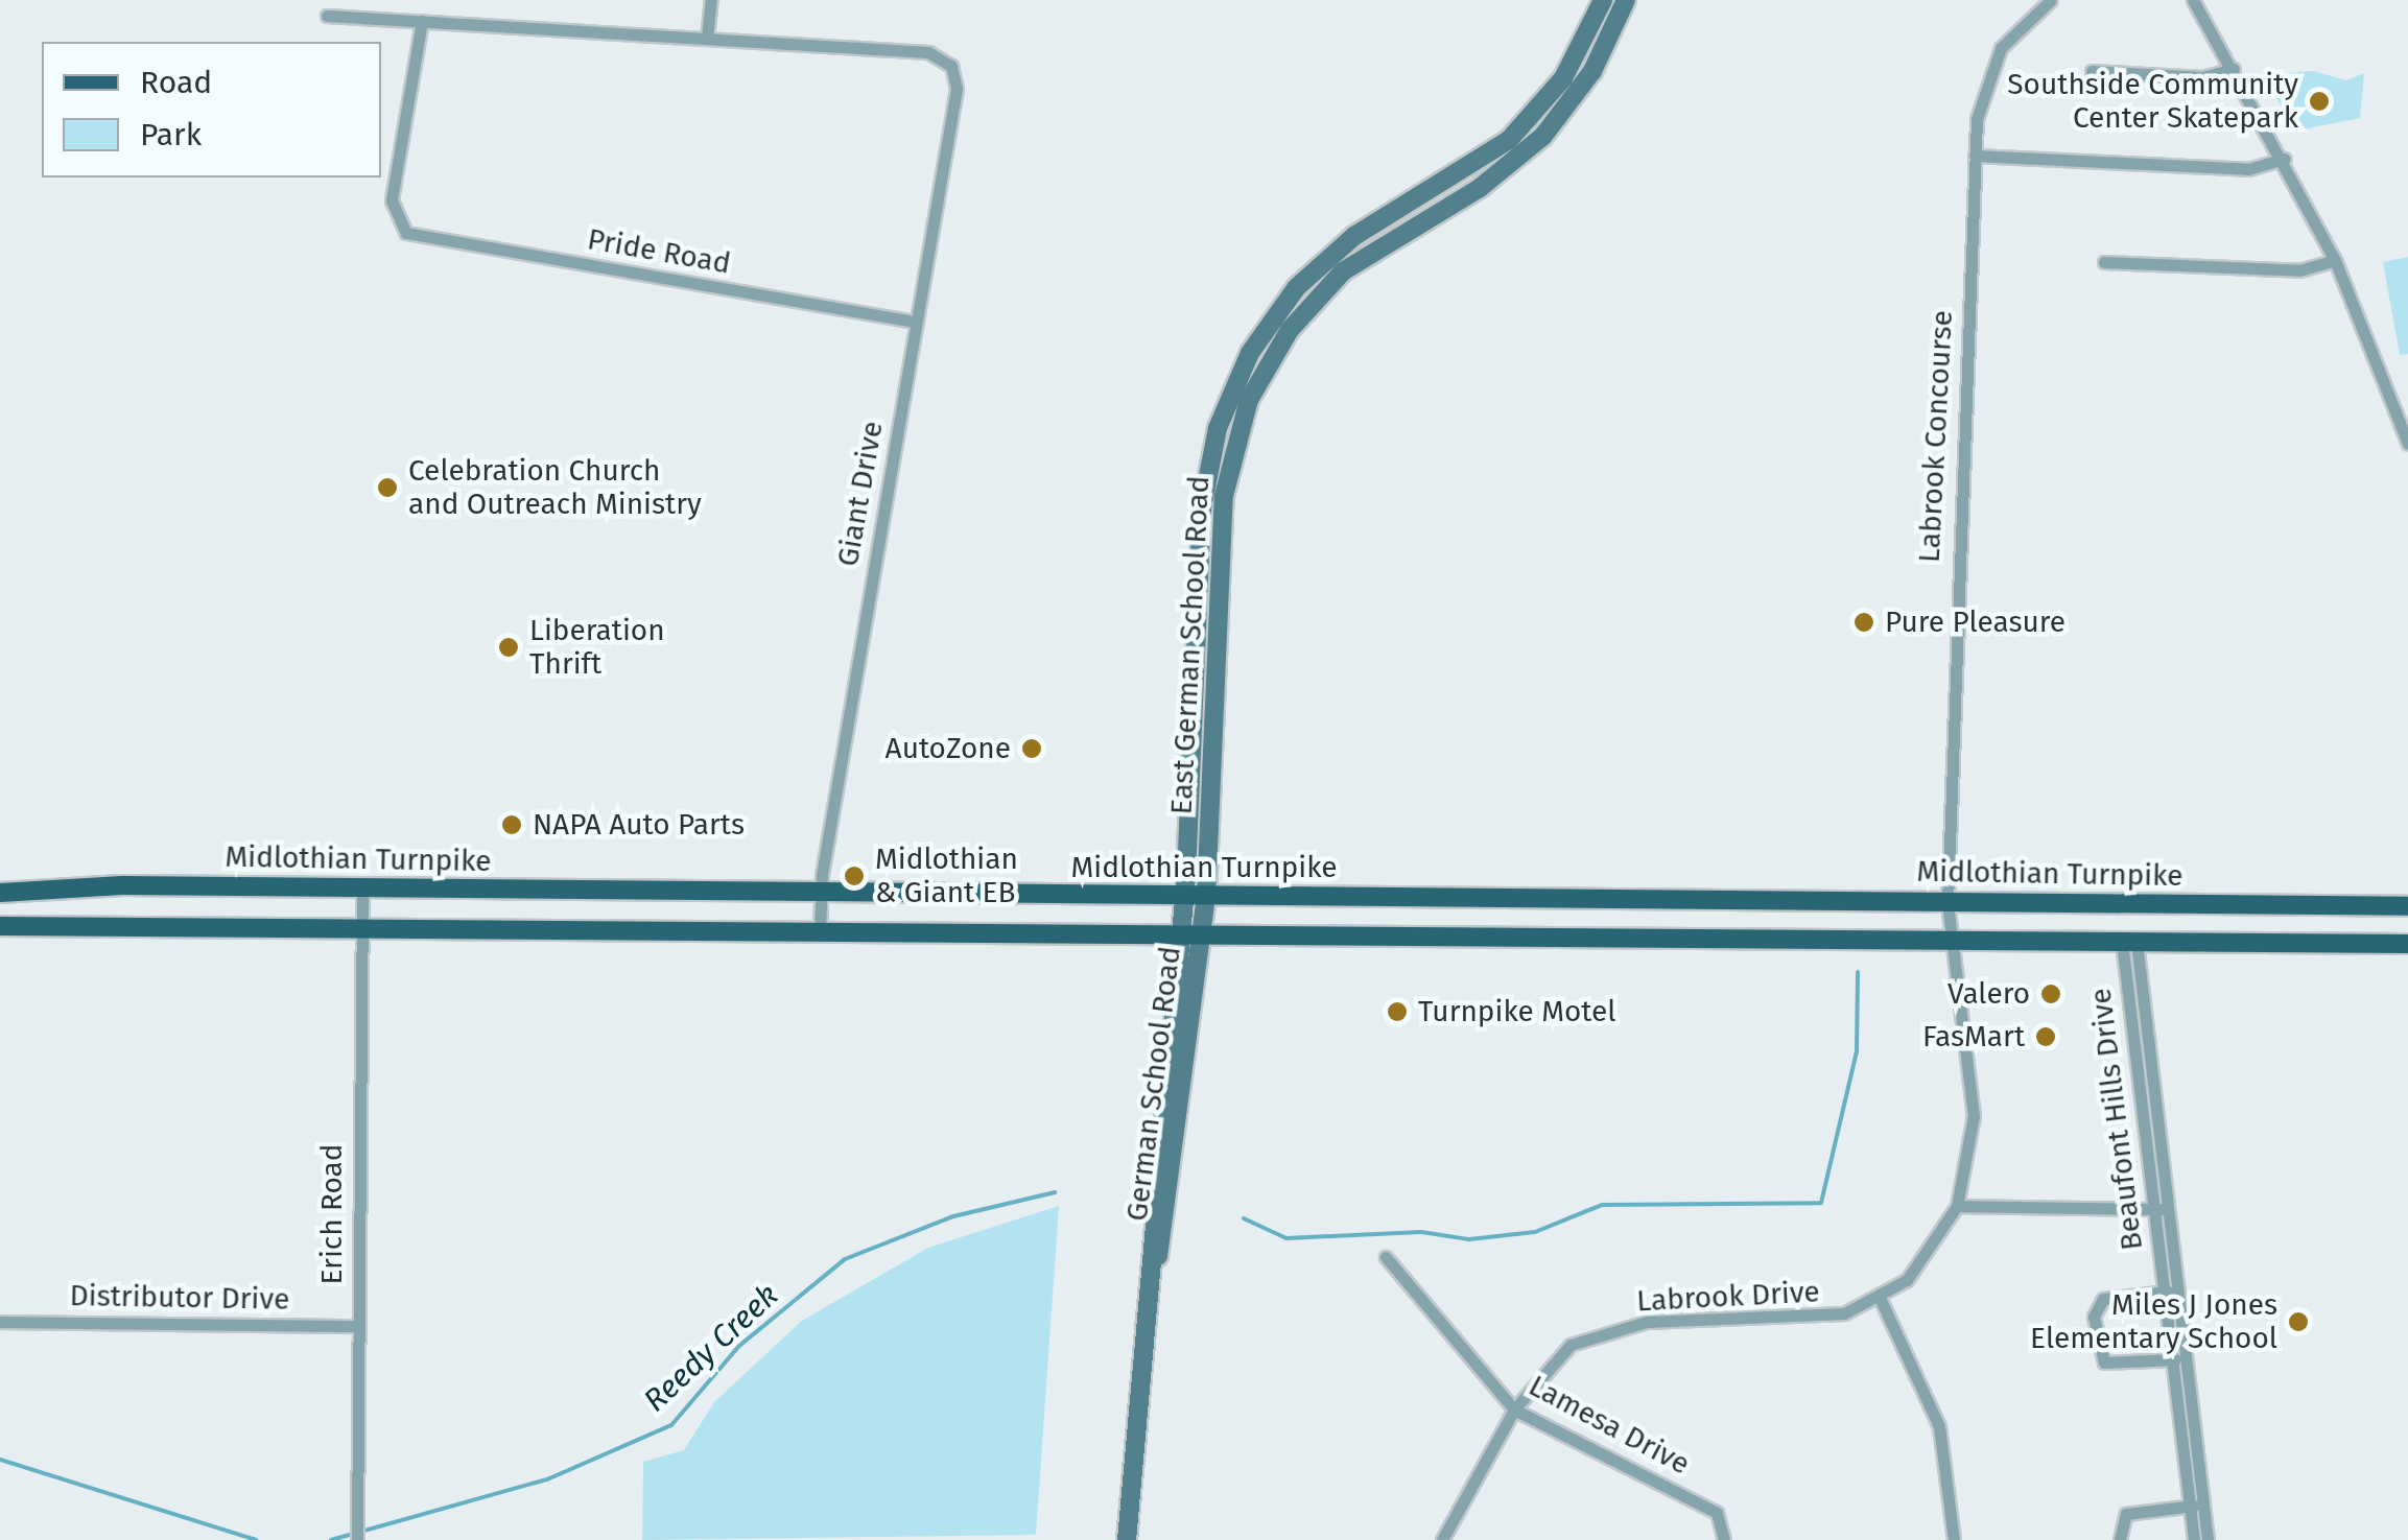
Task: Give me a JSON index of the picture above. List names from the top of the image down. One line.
{"streets":{"main road":["Midlothian Turnpike"],"street":["Pride Road","Labrook Concourse","Giant Drive","East German School Road","German School Road","Beaufont Hills Drive","Erich Road","Labrook Drive","Distributor Drive","Lamesa Drive"]},"crossings":[["Pride Road","Giant Drive"],["Labrook Concourse","Midlothian Turnpike"],["Labrook Concourse","Labrook Drive"],["Giant Drive","Midlothian Turnpike"],["East German School Road","Midlothian Turnpike"],["East German School Road","German School Road"],["Midlothian Turnpike","German School Road"],["Midlothian Turnpike","Erich Road"],["Midlothian Turnpike","Labrook Drive"],["Erich Road","Distributor Drive"],["Labrook Drive","Lamesa Drive"]],"water":["Reedy Creek"],"places":["Southside Community Center Skatepark","Celebration Church and Outreach Ministry","Pure Pleasure","Liberation Thrift","AutoZone","NAPA Auto Parts","Midlothian & Giant EB","Valero","Turnpike Motel","FasMart","Miles J Jones Elementary School"],"legend":["Road","Park"]}
